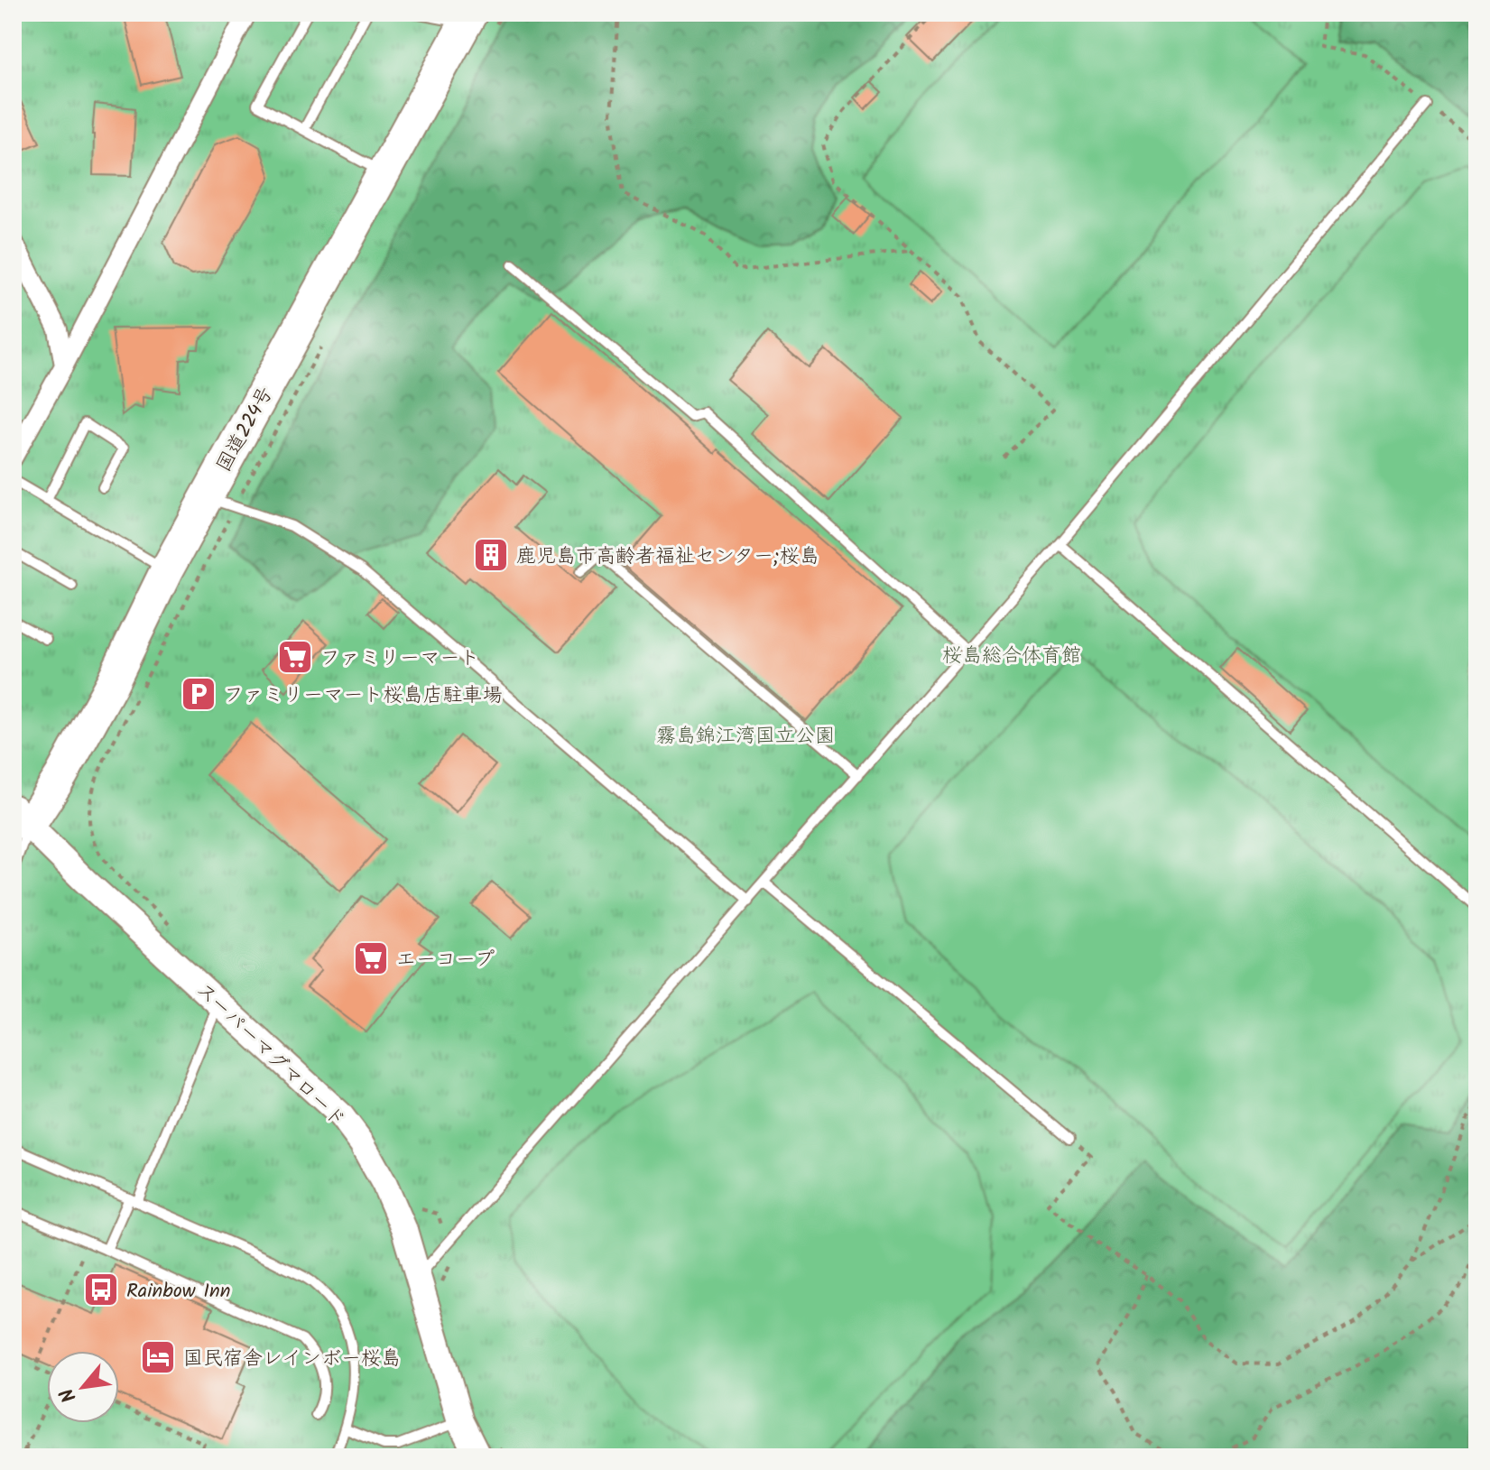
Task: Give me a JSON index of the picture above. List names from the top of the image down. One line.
{"streets":{"highway":["国道224号"],"street":["スーパーマグマロード"]},"crossings":[["国道224号","スーパーマグマロード"]],"parks":["桜島総合体育館","霧島錦江湾国立公園"],"places":{"building":["鹿児島市高齢者福祉センター;桜島"],"supermarket":["ファミリーマート","エーコープ"],"parking":["ファミリーマート桜島店駐車場"],"bus stop":["Rainbow Inn"],"hotel":["国民宿舎レインボー桜島"]},"north":"bottom left"}
